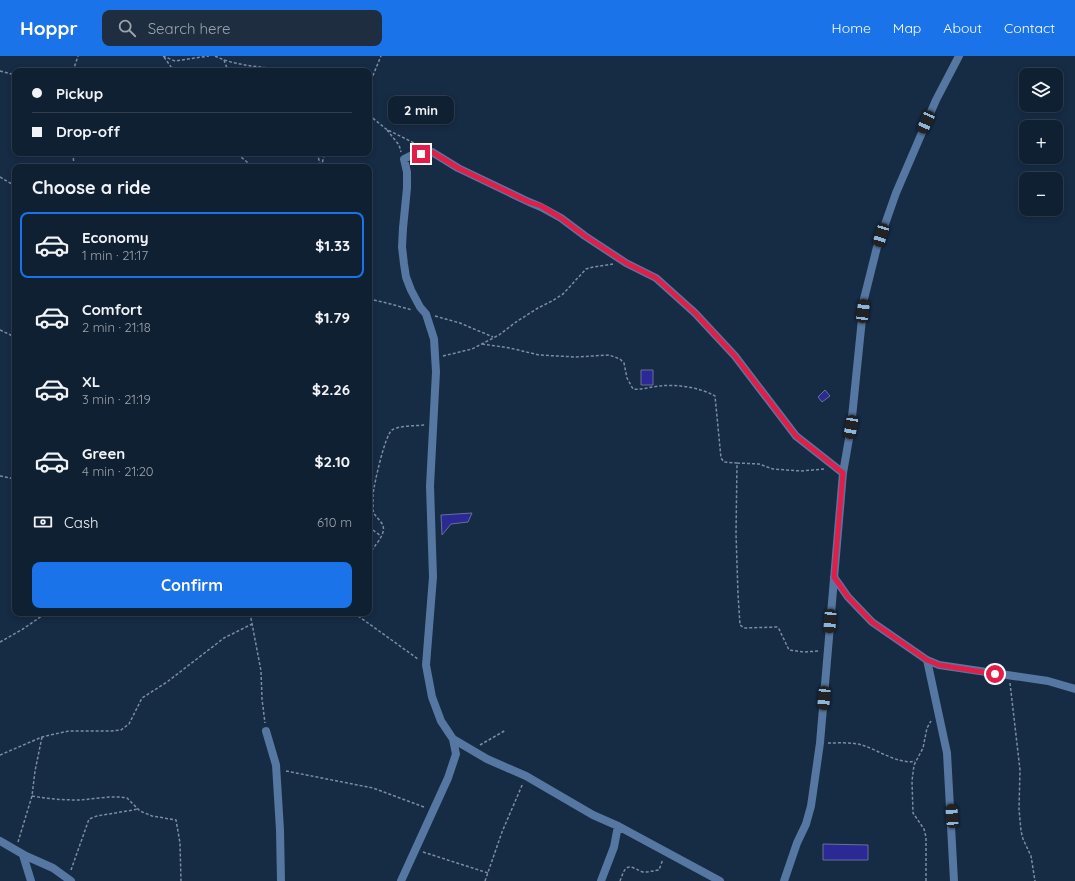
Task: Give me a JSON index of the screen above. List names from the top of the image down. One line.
{"page":{"header":"Hoppr","search":"Search here","nav":["Home","Map","About","Contact"],"map_buttons":["+","−"],"banner":["Pickup","Drop-off"],"bubble":"2 min","heading":"Choose a ride","list":[{"name":"Economy","note":"1 min · 21:17","value":"$1.33"},{"name":"Comfort","note":"2 min · 21:18","value":"$1.79"},{"name":"XL","note":"3 min · 21:19","value":"$2.26"},{"name":"Green","note":"4 min · 21:20","value":"$2.10"}],"pay":["Cash","610 m"],"buttons":"Confirm"}}
